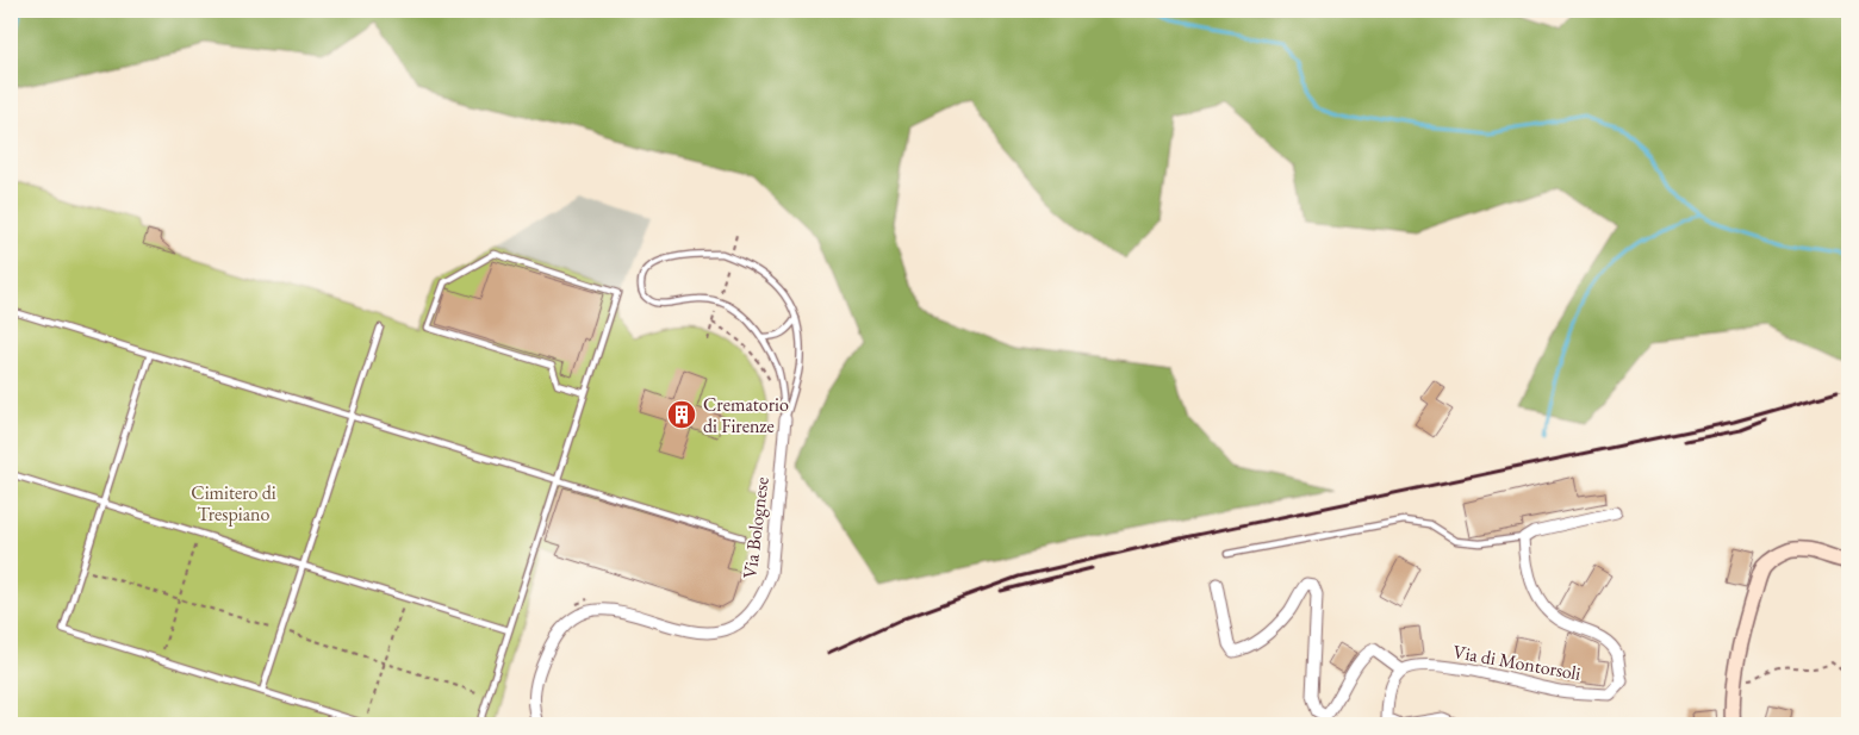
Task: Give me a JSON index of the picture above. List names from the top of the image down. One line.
{"streets":{"street":["Via Bolognese","Via di Montorsoli"]},"parks":["Cimitero di Trespiano"],"places":{"building":["Crematorio di Firenze"]}}
